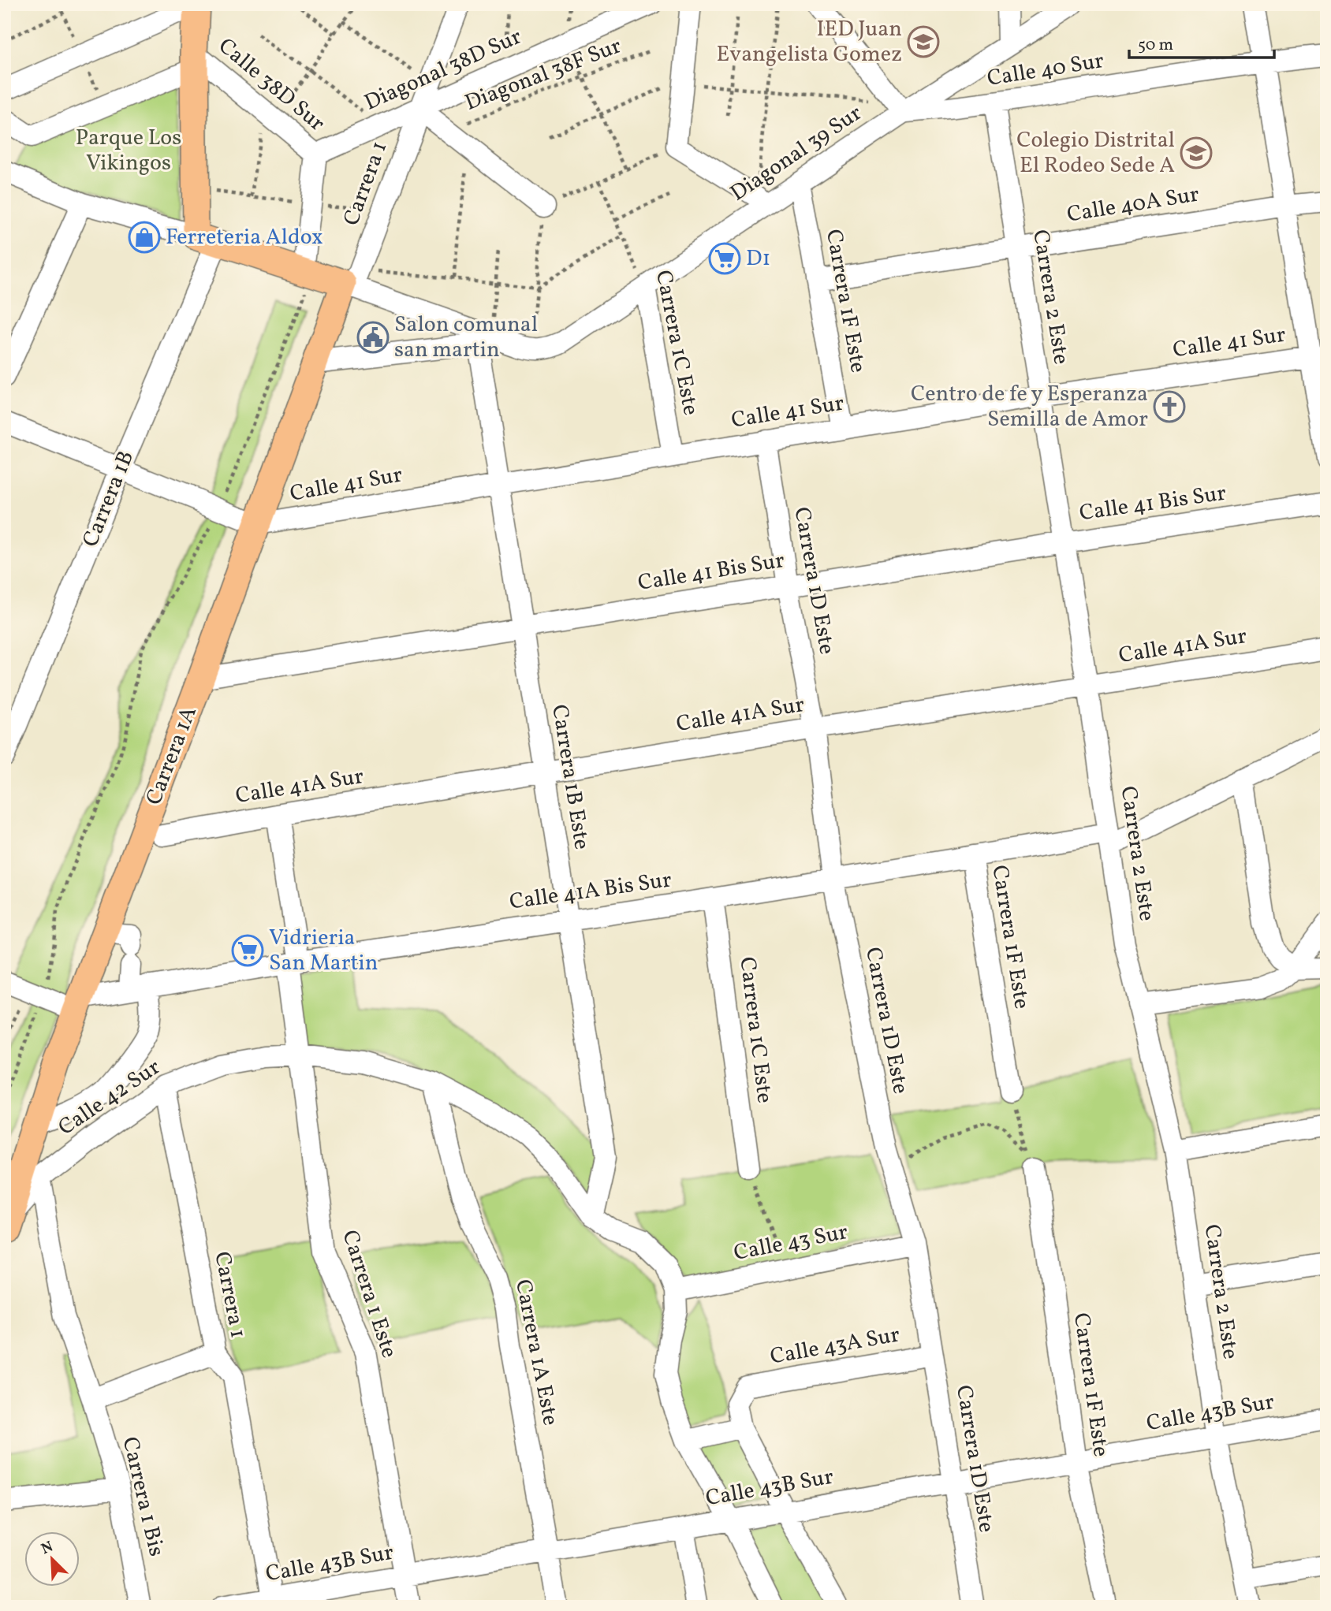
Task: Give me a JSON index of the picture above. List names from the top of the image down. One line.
{"streets":{"main road":["Carrera 1B","Carrera 1A"],"street":["Diagonal 38D Sur","Calle 40 Sur","Calle 38D Sur","Diagonal 39 Sur","Carrera 1","Calle 40A Sur","Carrera 2 Este","Carrera 1F Este","Carrera 1C Este","Calle 41 Sur","Calle 41 Bis Sur","Carrera 1D Este","Calle 41A Sur","Carrera 1B Este","Calle 41A Bis Sur","Calle 42 Sur","Calle 43 Sur","Carrera 1 Este","Calle 43A Sur","Carrera 1A Este","Calle 43B Sur","Carrera 1 Bis"],"path":["Diagonal 38F Sur"]},"crossings":[["Diagonal 38D Sur","Calle 38D Sur"],["Diagonal 38D Sur","Carrera 1"],["Calle 40 Sur","Diagonal 39 Sur"],["Calle 40 Sur","Carrera 2 Este"],["Calle 38D Sur","Carrera 1B"],["Diagonal 39 Sur","Carrera 1F Este"],["Diagonal 39 Sur","Carrera 1C Este"],["Carrera 1","Carrera 1A"],["Carrera 1","Calle 42 Sur"],["Carrera 1","Calle 43B Sur"],["Calle 40A Sur","Carrera 2 Este"],["Calle 40A Sur","Carrera 1F Este"],["Carrera 2 Este","Calle 41 Sur"],["Carrera 2 Este","Calle 41 Bis Sur"],["Carrera 2 Este","Calle 41A Sur"],["Carrera 2 Este","Calle 41A Bis Sur"],["Carrera 2 Este","Calle 43B Sur"],["Carrera 1F Este","Calle 41 Sur"],["Carrera 1F Este","Calle 41A Bis Sur"],["Carrera 1F Este","Calle 43B Sur"],["Carrera 1C Este","Calle 41 Sur"],["Carrera 1C Este","Calle 41A Bis Sur"],["Calle 41 Sur","Carrera 1D Este"],["Calle 41 Sur","Carrera 1A"],["Calle 41 Sur","Carrera 1B Este"],["Calle 41 Bis Sur","Carrera 1D Este"],["Calle 41 Bis Sur","Carrera 1A"],["Calle 41 Bis Sur","Carrera 1B Este"],["Carrera 1D Este","Calle 41A Sur"],["Carrera 1D Este","Calle 41A Bis Sur"],["Carrera 1D Este","Calle 43 Sur"],["Carrera 1D Este","Calle 43A Sur"],["Carrera 1D Este","Calle 43B Sur"],["Calle 41A Sur","Carrera 1B Este"],["Calle 41A Sur","Carrera 1 Este"],["Carrera 1A","Calle 41A Bis Sur"],["Carrera 1A","Calle 42 Sur"],["Carrera 1B Este","Calle 41A Bis Sur"],["Carrera 1B Este","Calle 42 Sur"],["Calle 41A Bis Sur","Carrera 1 Este"],["Calle 42 Sur","Carrera 1 Este"],["Calle 42 Sur","Carrera 1A Este"],["Carrera 1 Este","Calle 43B Sur"],["Carrera 1A Este","Calle 43B Sur"]],"parks":["Parque Los Vikingos"],"places":{"school or university":["IED Juan Evangelista Gomez","Colegio Distrital El Rodeo Sede A"],"shop":["Ferreteria Aldox"],"supermarket":["D1","Vidrieria San Martin"],"public building":["Salon comunal san martin"],"church":["Centro de fe y Esperanza Semilla de Amor"]},"scale_bar":"50 m","north":"top left"}
